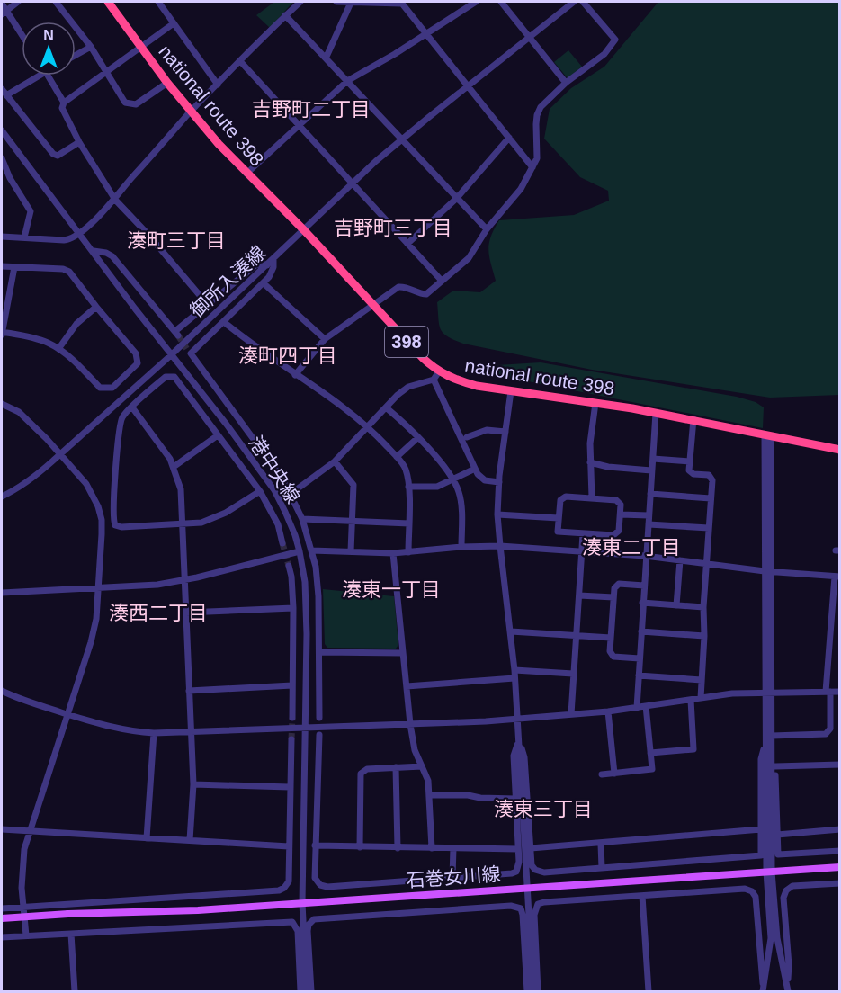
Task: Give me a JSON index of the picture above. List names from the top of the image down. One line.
{"streets":{"highway":["national route 398","398"],"main road":["石巻女川線"],"street":["御所入湊線","港中央線"]},"crossings":[["national route 398","御所入湊線"],["御所入湊線","港中央線"],["港中央線","石巻女川線"]],"districts":["吉野町二丁目","吉野町三丁目","湊町三丁目","湊町四丁目","湊東二丁目","湊東一丁目","湊西二丁目","湊東三丁目"],"north":"top"}
